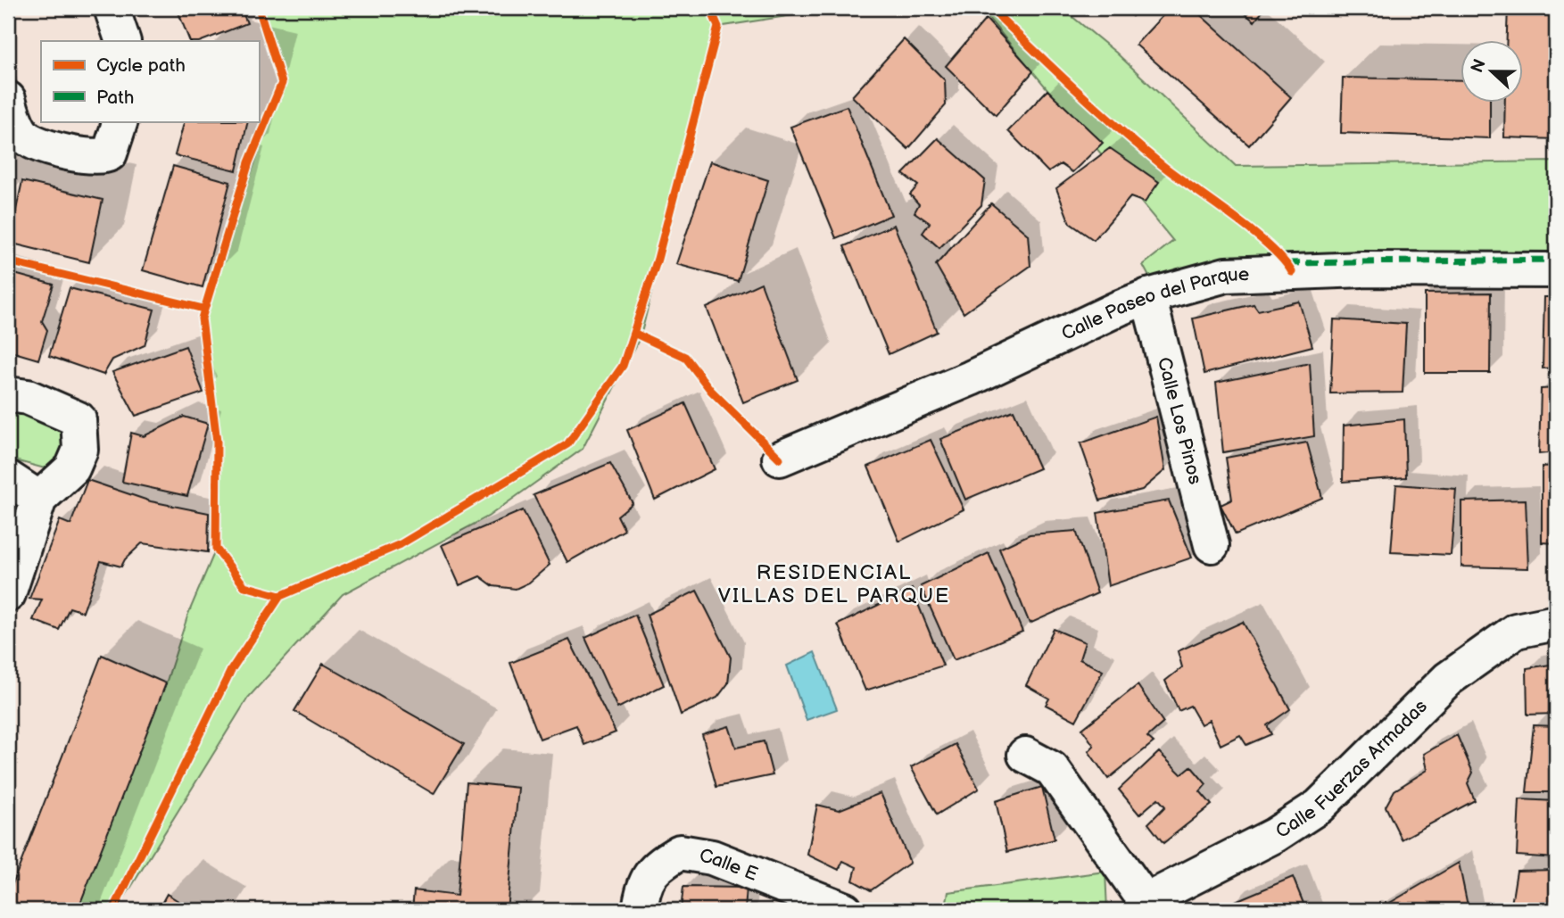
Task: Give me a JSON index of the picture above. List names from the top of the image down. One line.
{"streets":{"street":["Calle Paseo del Parque","Calle Los Pinos","Calle Fuerzas Armadas","Calle E"]},"crossings":[["Calle Paseo del Parque","Calle Los Pinos"]],"districts":["RESIDENCIAL VILLAS DEL PARQUE"],"legend":["Cycle path","Path"],"north":"left"}
